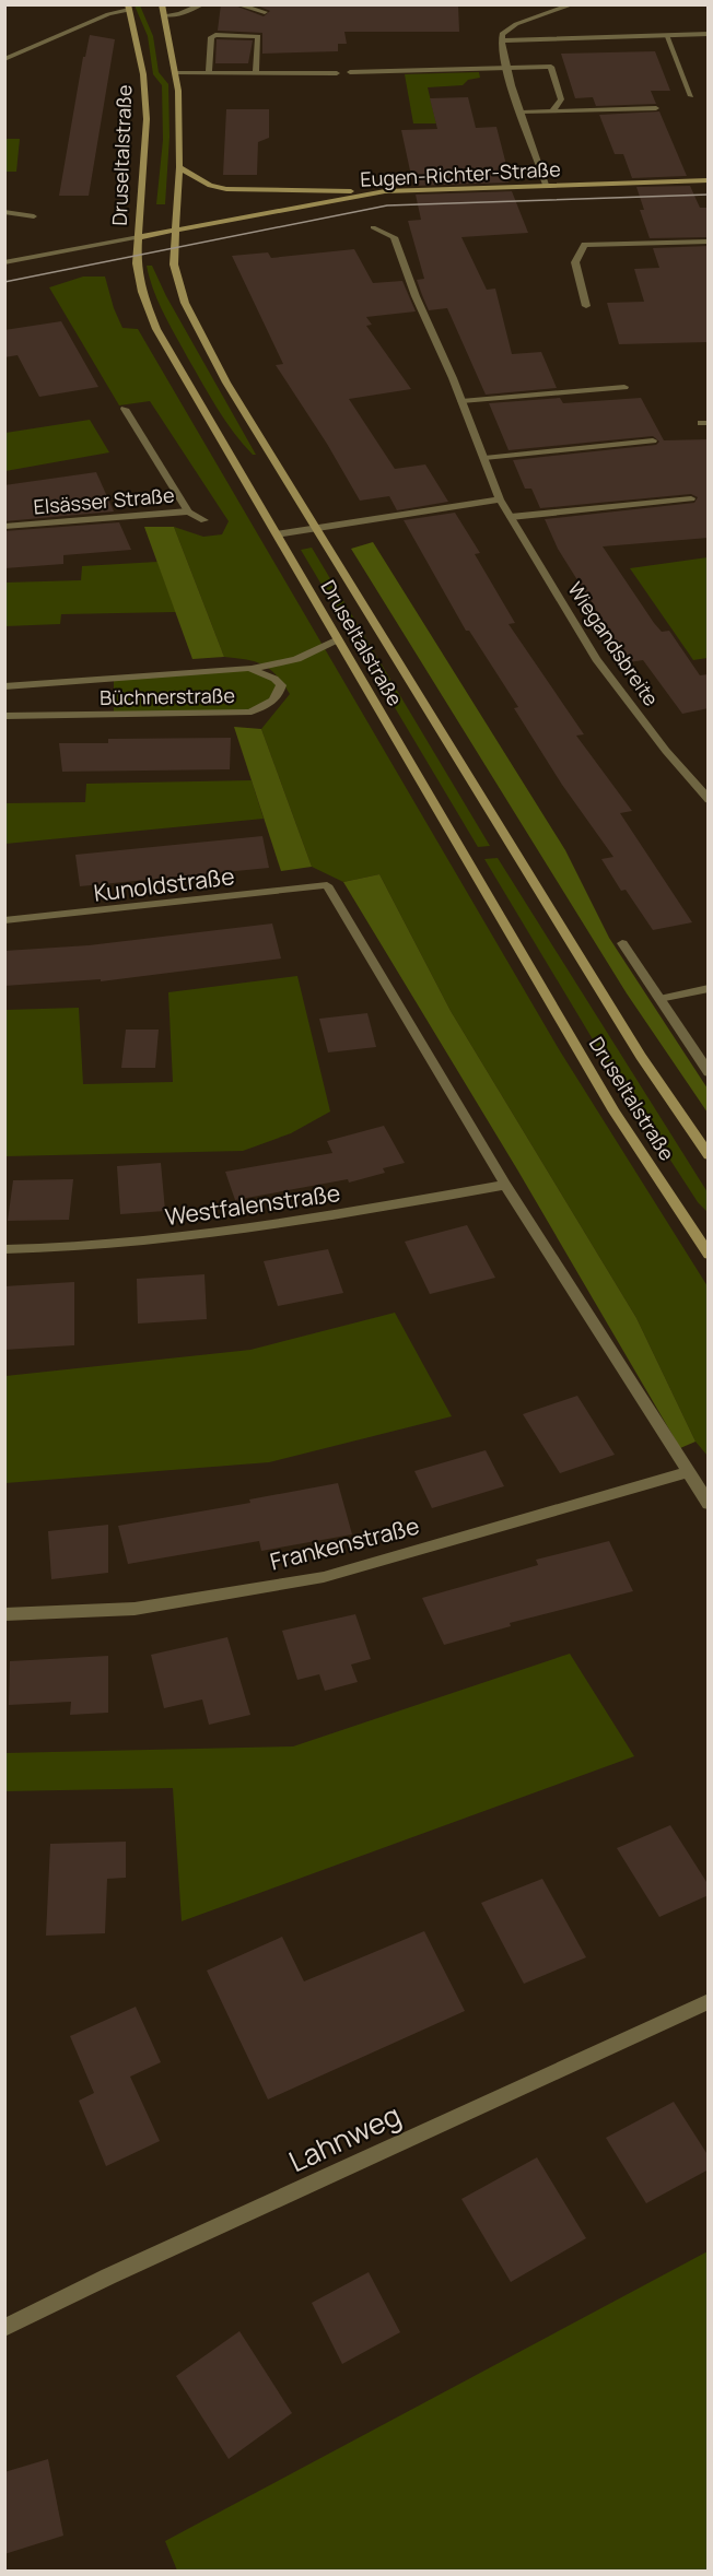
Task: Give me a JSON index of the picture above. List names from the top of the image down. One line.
{"streets":{"main road":["Druseltalstraße","Eugen-Richter-Straße"],"street":["Elsässer Straße","Wiegandsbreite","Büchnerstraße","Kunoldstraße","Westfalenstraße","Frankenstraße","Lahnweg"]},"crossings":[["Druseltalstraße","Eugen-Richter-Straße"],["Druseltalstraße","Büchnerstraße"],["Kunoldstraße","Westfalenstraße"]]}
